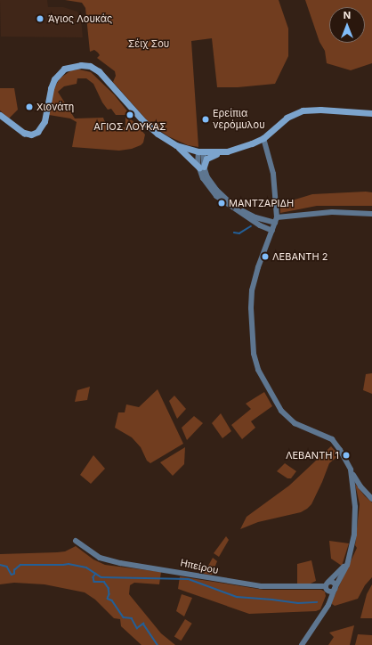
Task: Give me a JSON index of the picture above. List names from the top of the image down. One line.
{"streets":{"street":["Ηπείρου"]},"parks":["Σέιχ Σου"],"places":["Άγιος Λουκάς","Χιονάτη","ΑΓΙΟΣ ΛΟΥΚΑΣ","Ερείπια νερόμυλου","ΜΑΝΤΖΑΡΙΔΗ","ΛΕΒΑΝΤΗ 2","ΛΕΒΑΝΤΗ 1"],"north":"top"}
